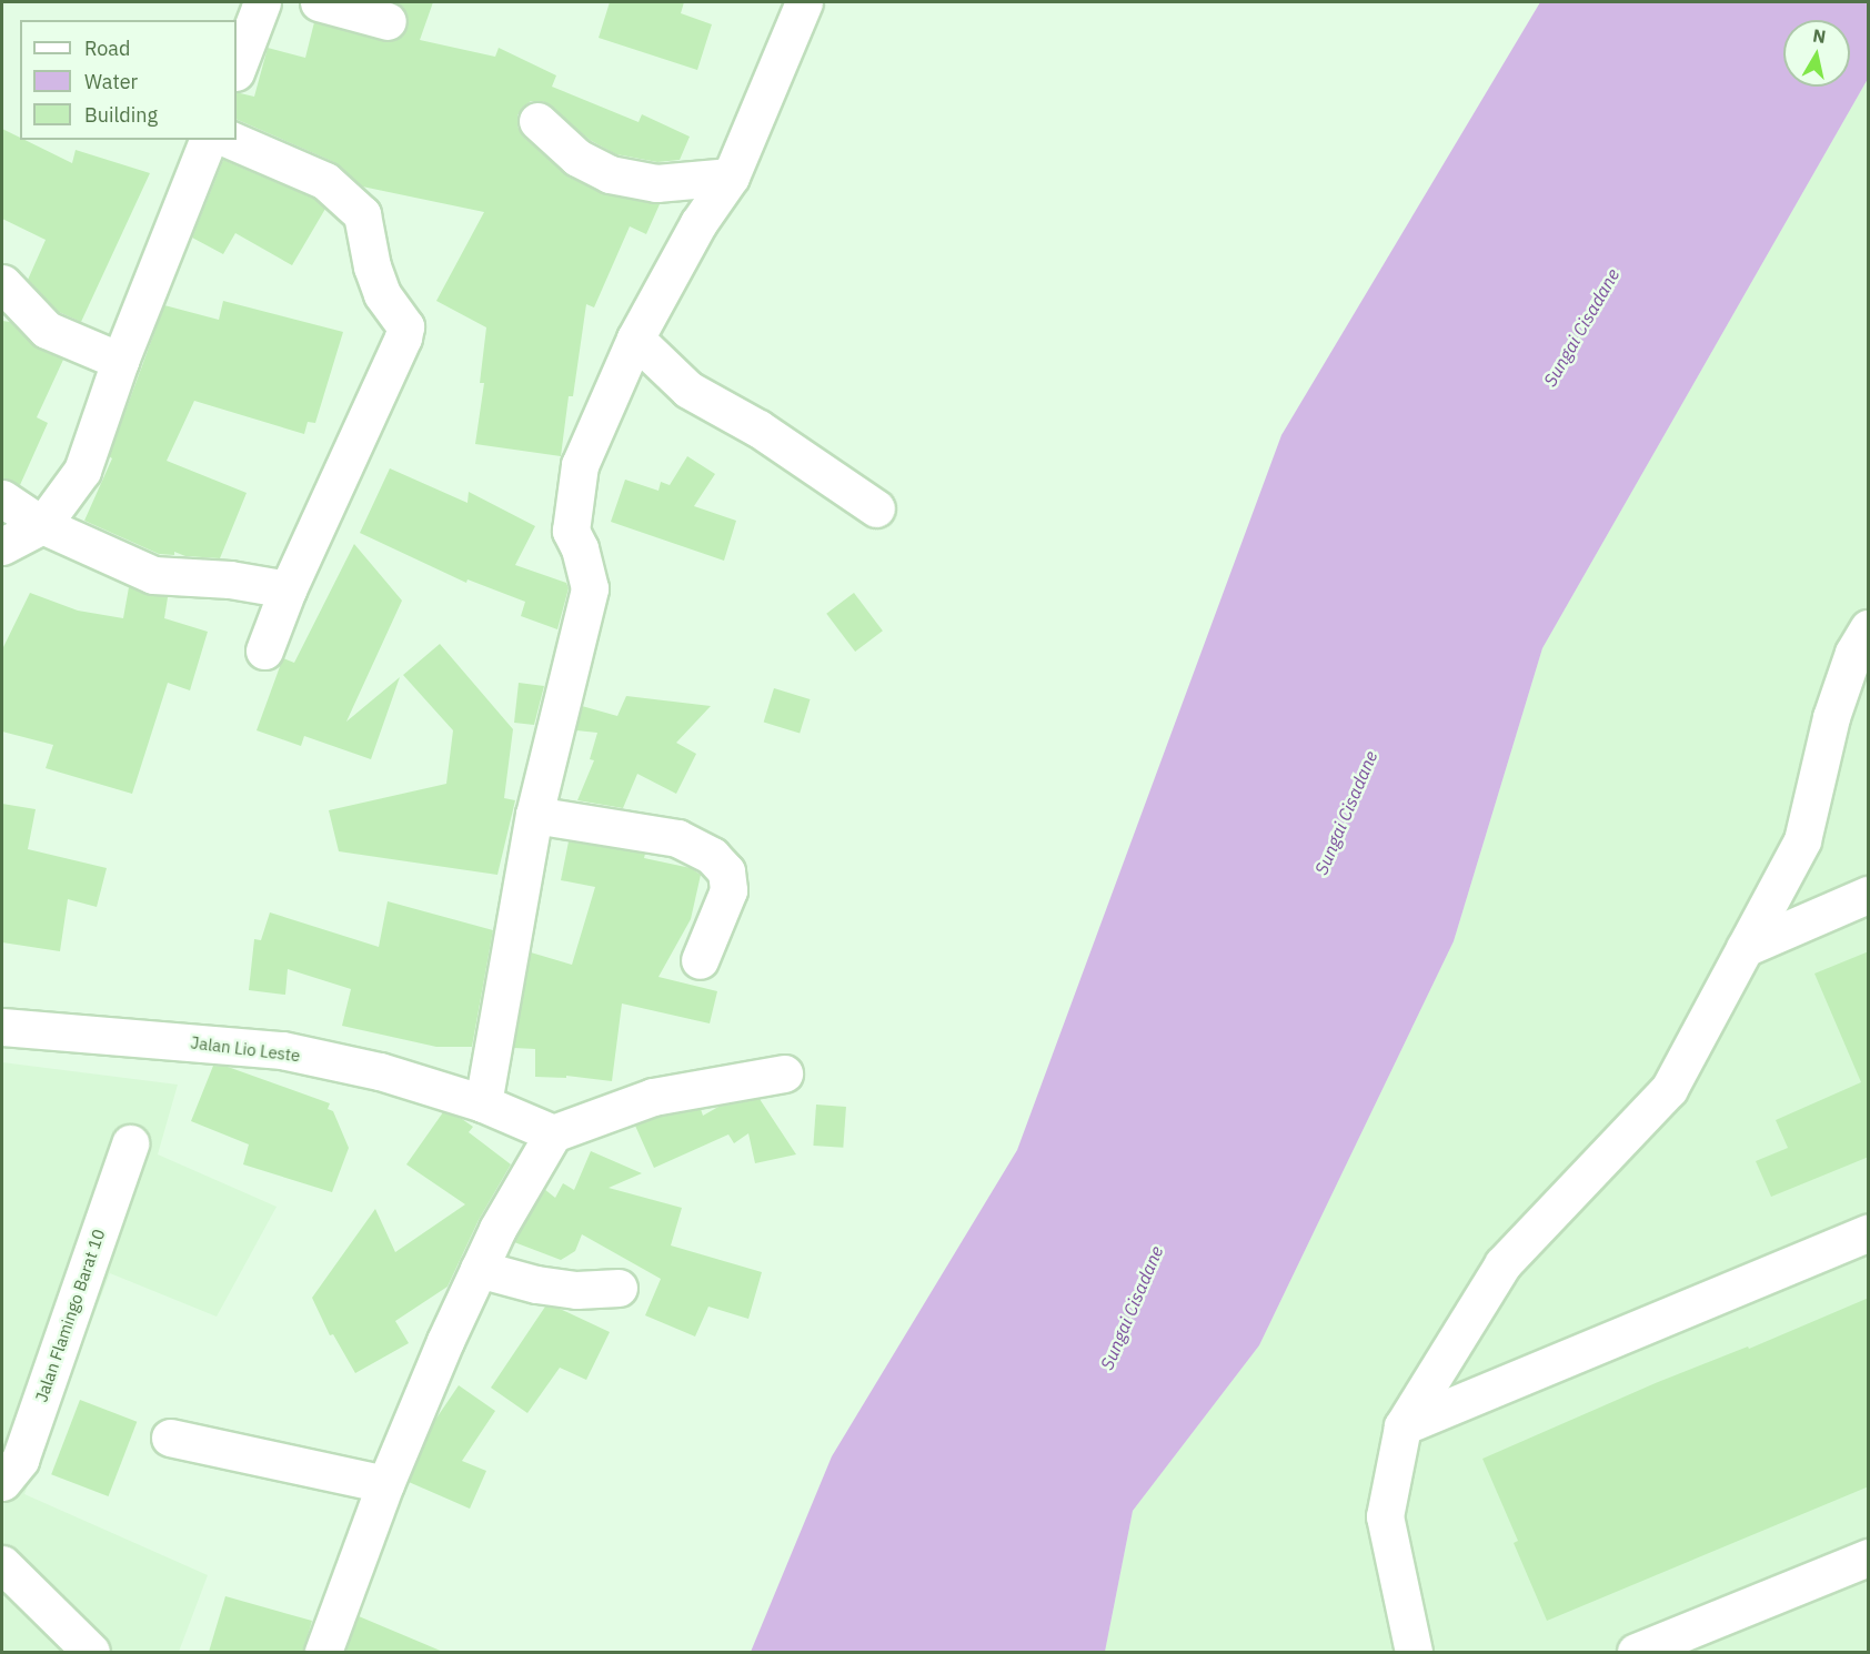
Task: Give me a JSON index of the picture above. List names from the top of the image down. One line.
{"streets":{"street":["Jalan Lio Leste","Jalan Flamingo Barat 10"]},"water":["Sungai Cisadane"],"legend":["Road","Water","Building"],"north":"top"}
